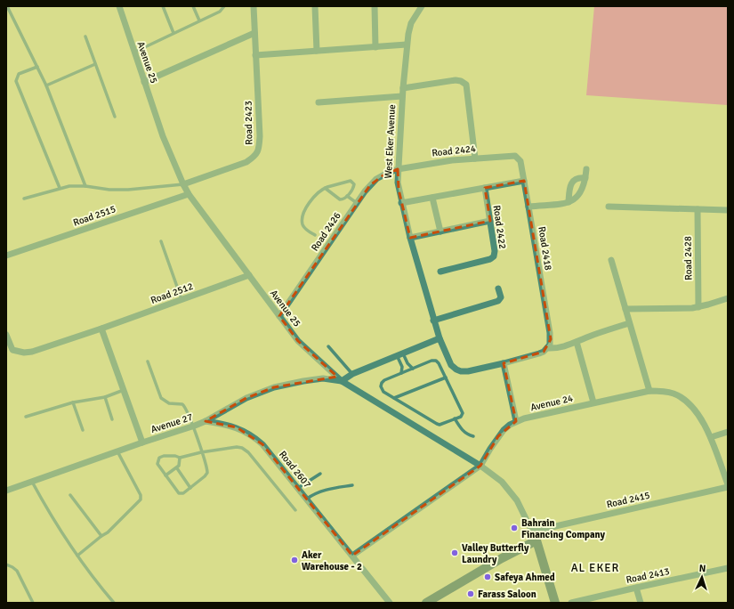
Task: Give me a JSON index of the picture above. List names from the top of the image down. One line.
{"streets":{"street":["Avenue 25","Road 2423","West Eker Avenue","Road 2424","Road 2515","Road 2422","Road 2426","Road 2418","Road 2428","Road 2512","Avenue 24","Avenue 27","Road 2607","Road 2415","Road 2413"]},"crossings":[["Avenue 25","Road 2423"],["Avenue 25","Road 2515"],["Avenue 25","Road 2426"],["Avenue 25","Road 2512"],["Avenue 25","Avenue 24"],["Avenue 25","Avenue 27"],["Avenue 25","Road 2415"],["West Eker Avenue","Road 2424"],["West Eker Avenue","Road 2426"],["Road 2424","Road 2426"],["Road 2424","Road 2418"],["Avenue 24","Road 2415"],["Avenue 27","Road 2607"]],"districts":["AL EKER"],"places":["Bahrain Financing Company","Valley Butterfly Laundry","Aker Warehouse - 2","Safeya Ahmed","Farass Saloon"],"north":"top"}
